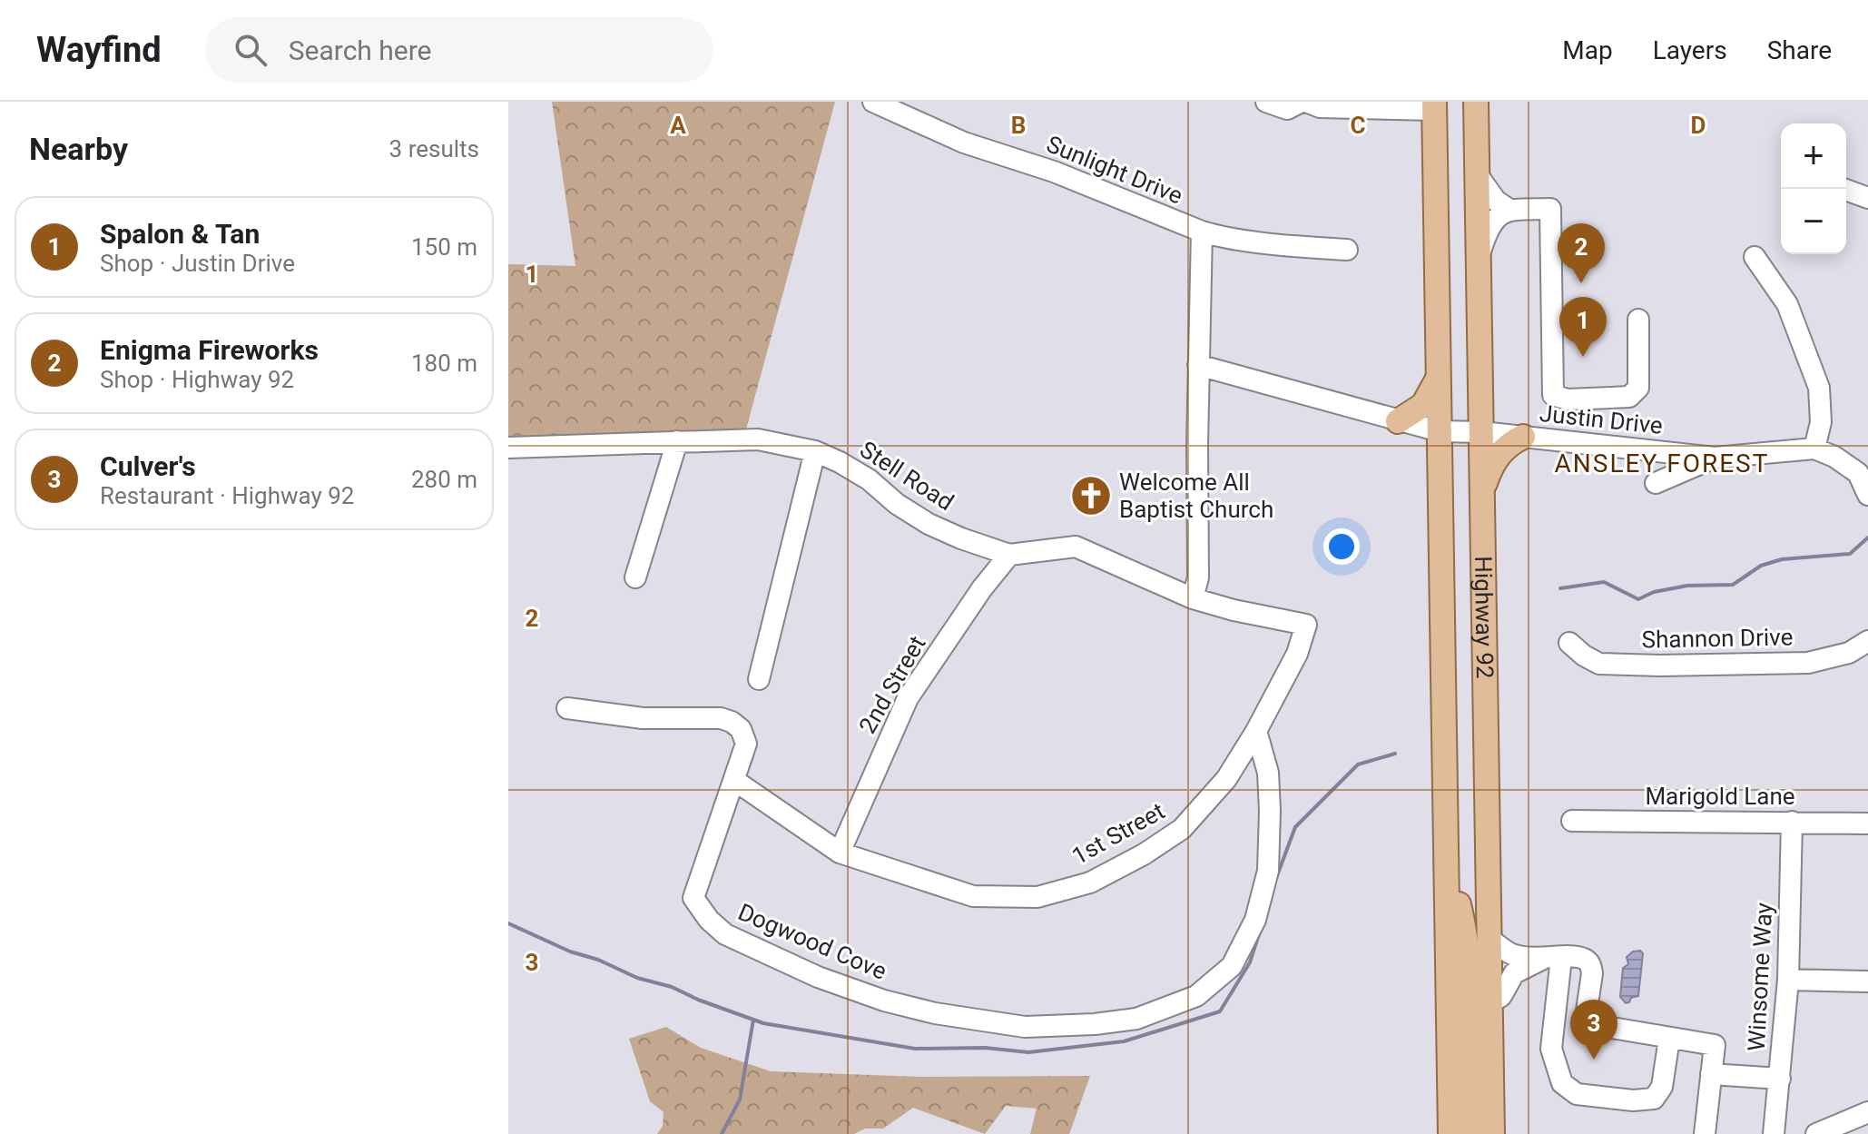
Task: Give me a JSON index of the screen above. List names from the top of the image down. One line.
{"streets":{"main road":["Highway 92"],"street":["Sunlight Drive","Justin Drive","Stell Road","Shannon Drive","2nd Street","Marigold Lane","1st Street","Dogwood Cove","Winsome Way"]},"crossings":[["Justin Drive","Highway 92"],["Stell Road","2nd Street"],["Stell Road","1st Street"],["2nd Street","1st Street"],["Marigold Lane","Winsome Way"],["1st Street","Dogwood Cove"]],"districts":["ANSLEY FOREST"],"places":{"church":["Welcome All Baptist Church"]},"page":{"header":"Wayfind","search":"Search here","nav":["Map","Layers","Share"],"heading":["Nearby","3 results"],"map_buttons":["+","−"],"list":[{"mark":"1","name":"Spalon & Tan","note":"Shop · Justin Drive","value":"150 m"},{"mark":"2","name":"Enigma Fireworks","note":"Shop · Highway 92","value":"180 m"},{"mark":"3","name":"Culver's","note":"Restaurant · Highway 92","value":"280 m"}],"pins":["2","1","3"]},"grid":{"columns":["A","B","C","D"],"rows":["1","2","3"]}}
